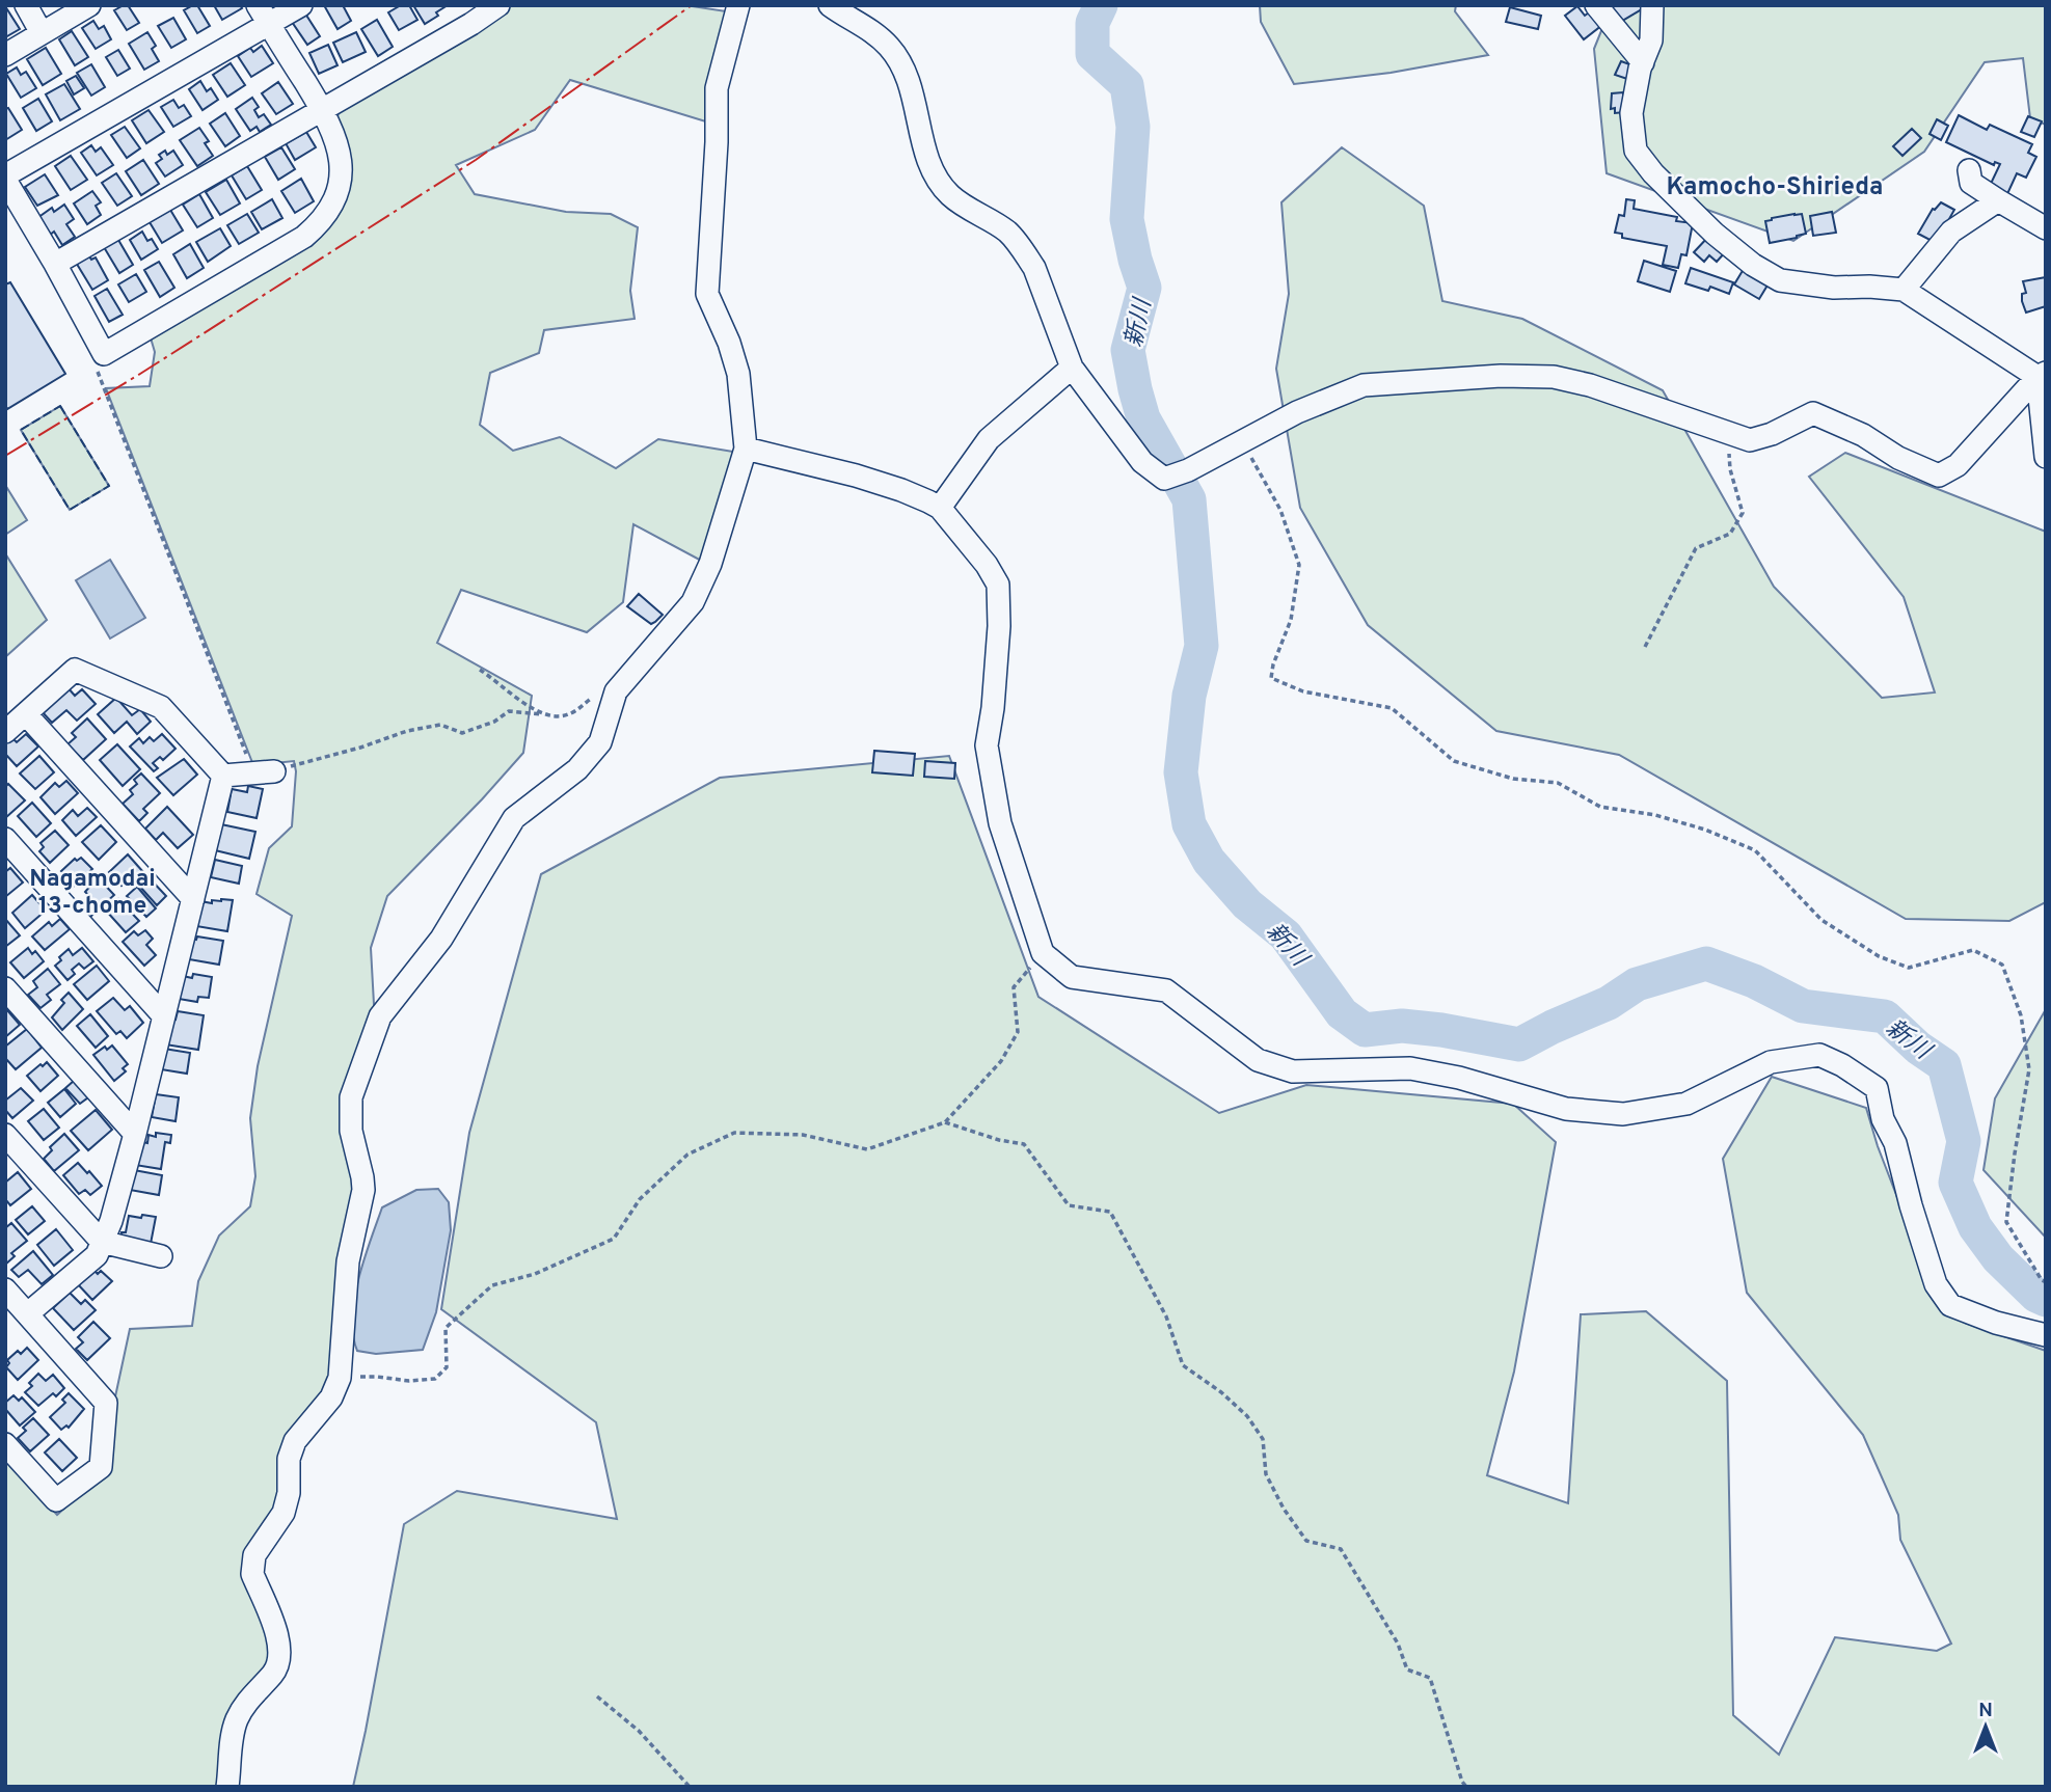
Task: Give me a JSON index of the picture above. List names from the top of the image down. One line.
{"districts":["Kamocho-Shirieda","Nagamodai 13-chome"],"water":["新川"],"north":"top"}
